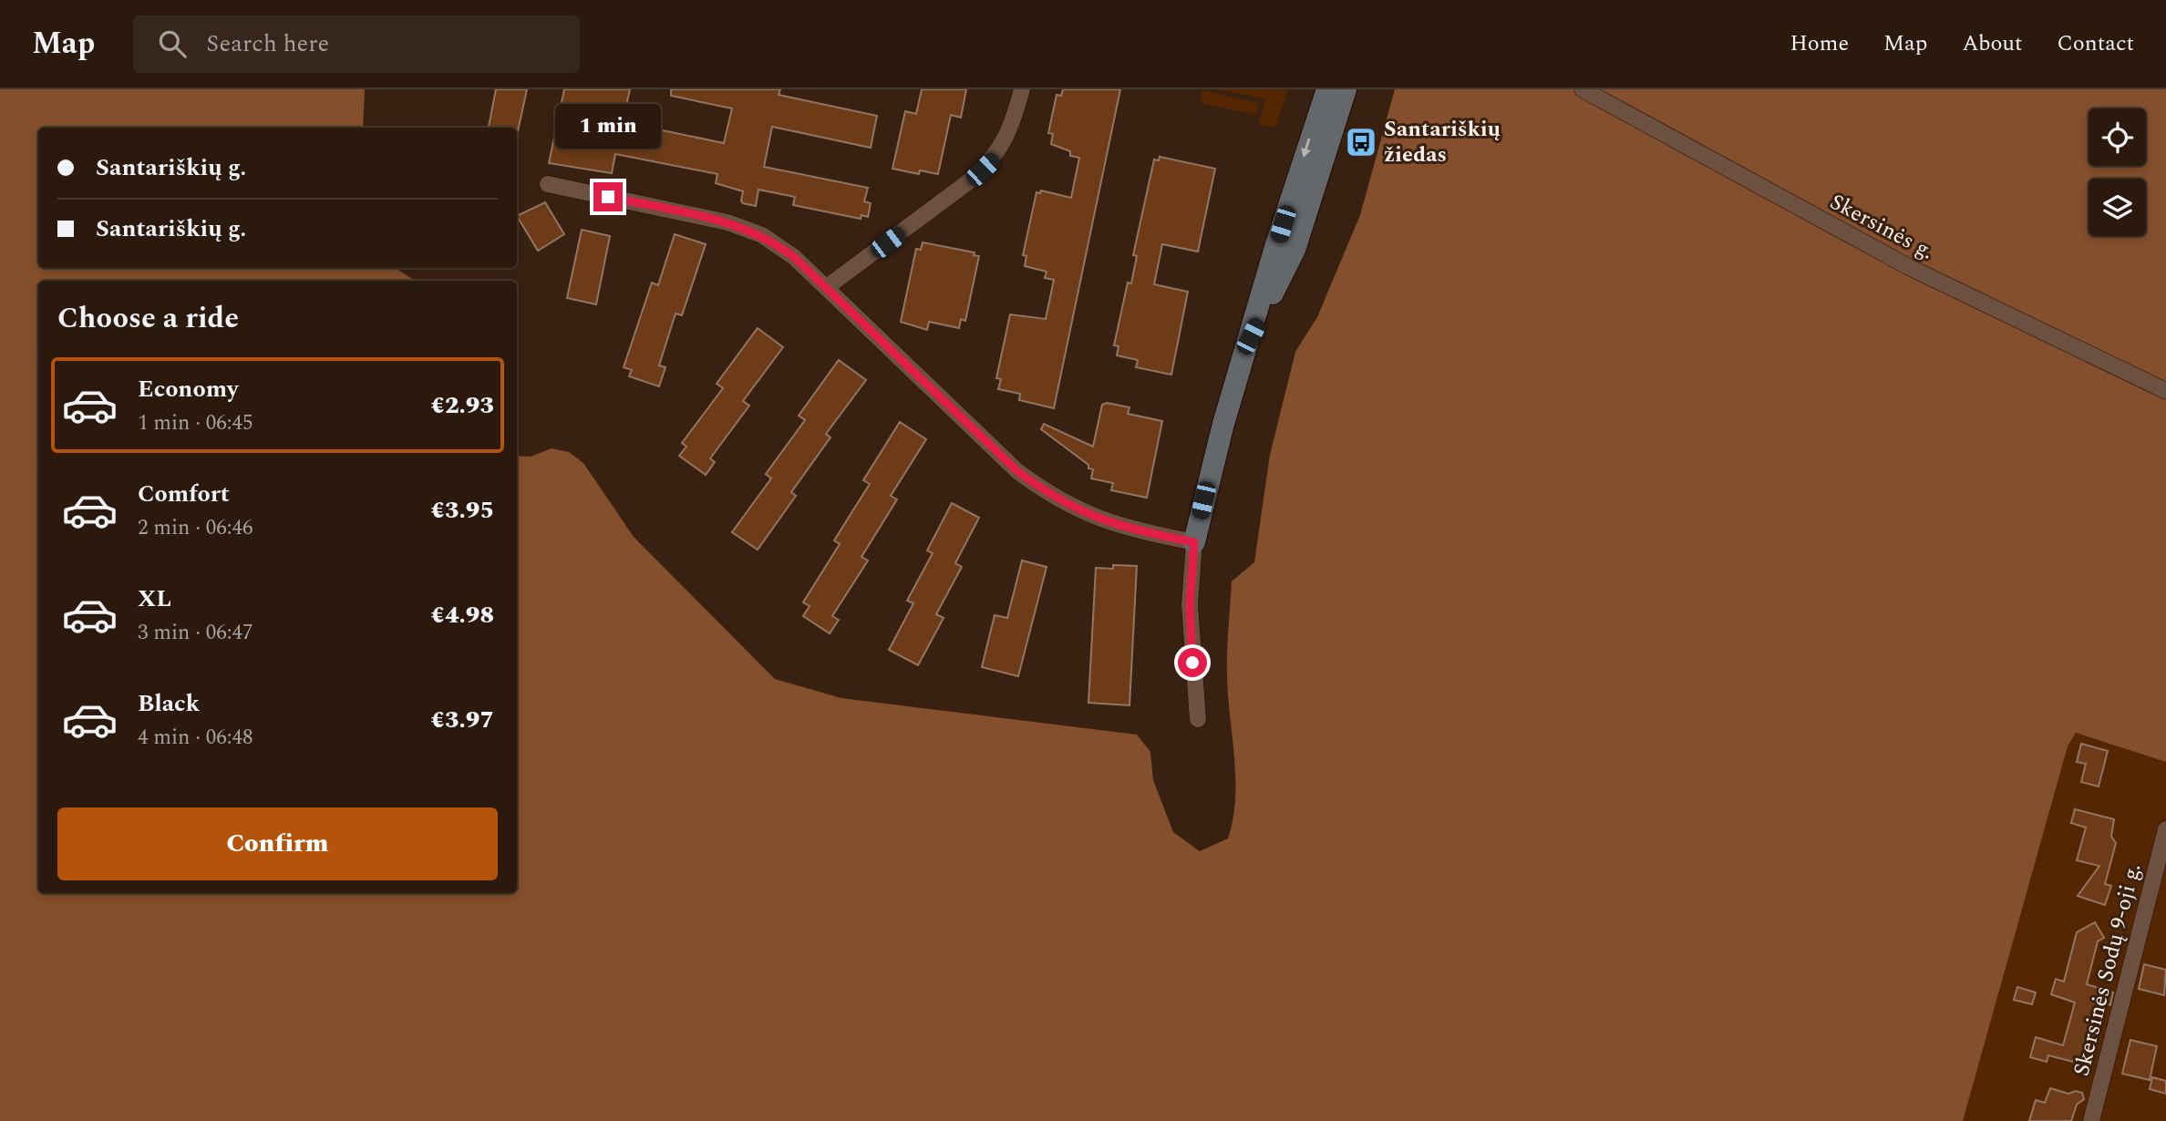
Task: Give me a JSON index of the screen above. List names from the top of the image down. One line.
{"streets":{"street":["Skersinės g.","Skersinės Sodų 9-oji g."]},"places":{"bus stop":["Santariškių žiedas"]},"page":{"header":"Map","search":"Search here","nav":["Home","Map","About","Contact"],"bubble":"1 min","banner":["Santariškių g.","Santariškių g."],"heading":"Choose a ride","list":[{"name":"Economy","note":"1 min · 06:45","value":"€2.93"},{"name":"Comfort","note":"2 min · 06:46","value":"€3.95"},{"name":"XL","note":"3 min · 06:47","value":"€4.98"},{"name":"Black","note":"4 min · 06:48","value":"€3.97"}],"buttons":"Confirm"}}
